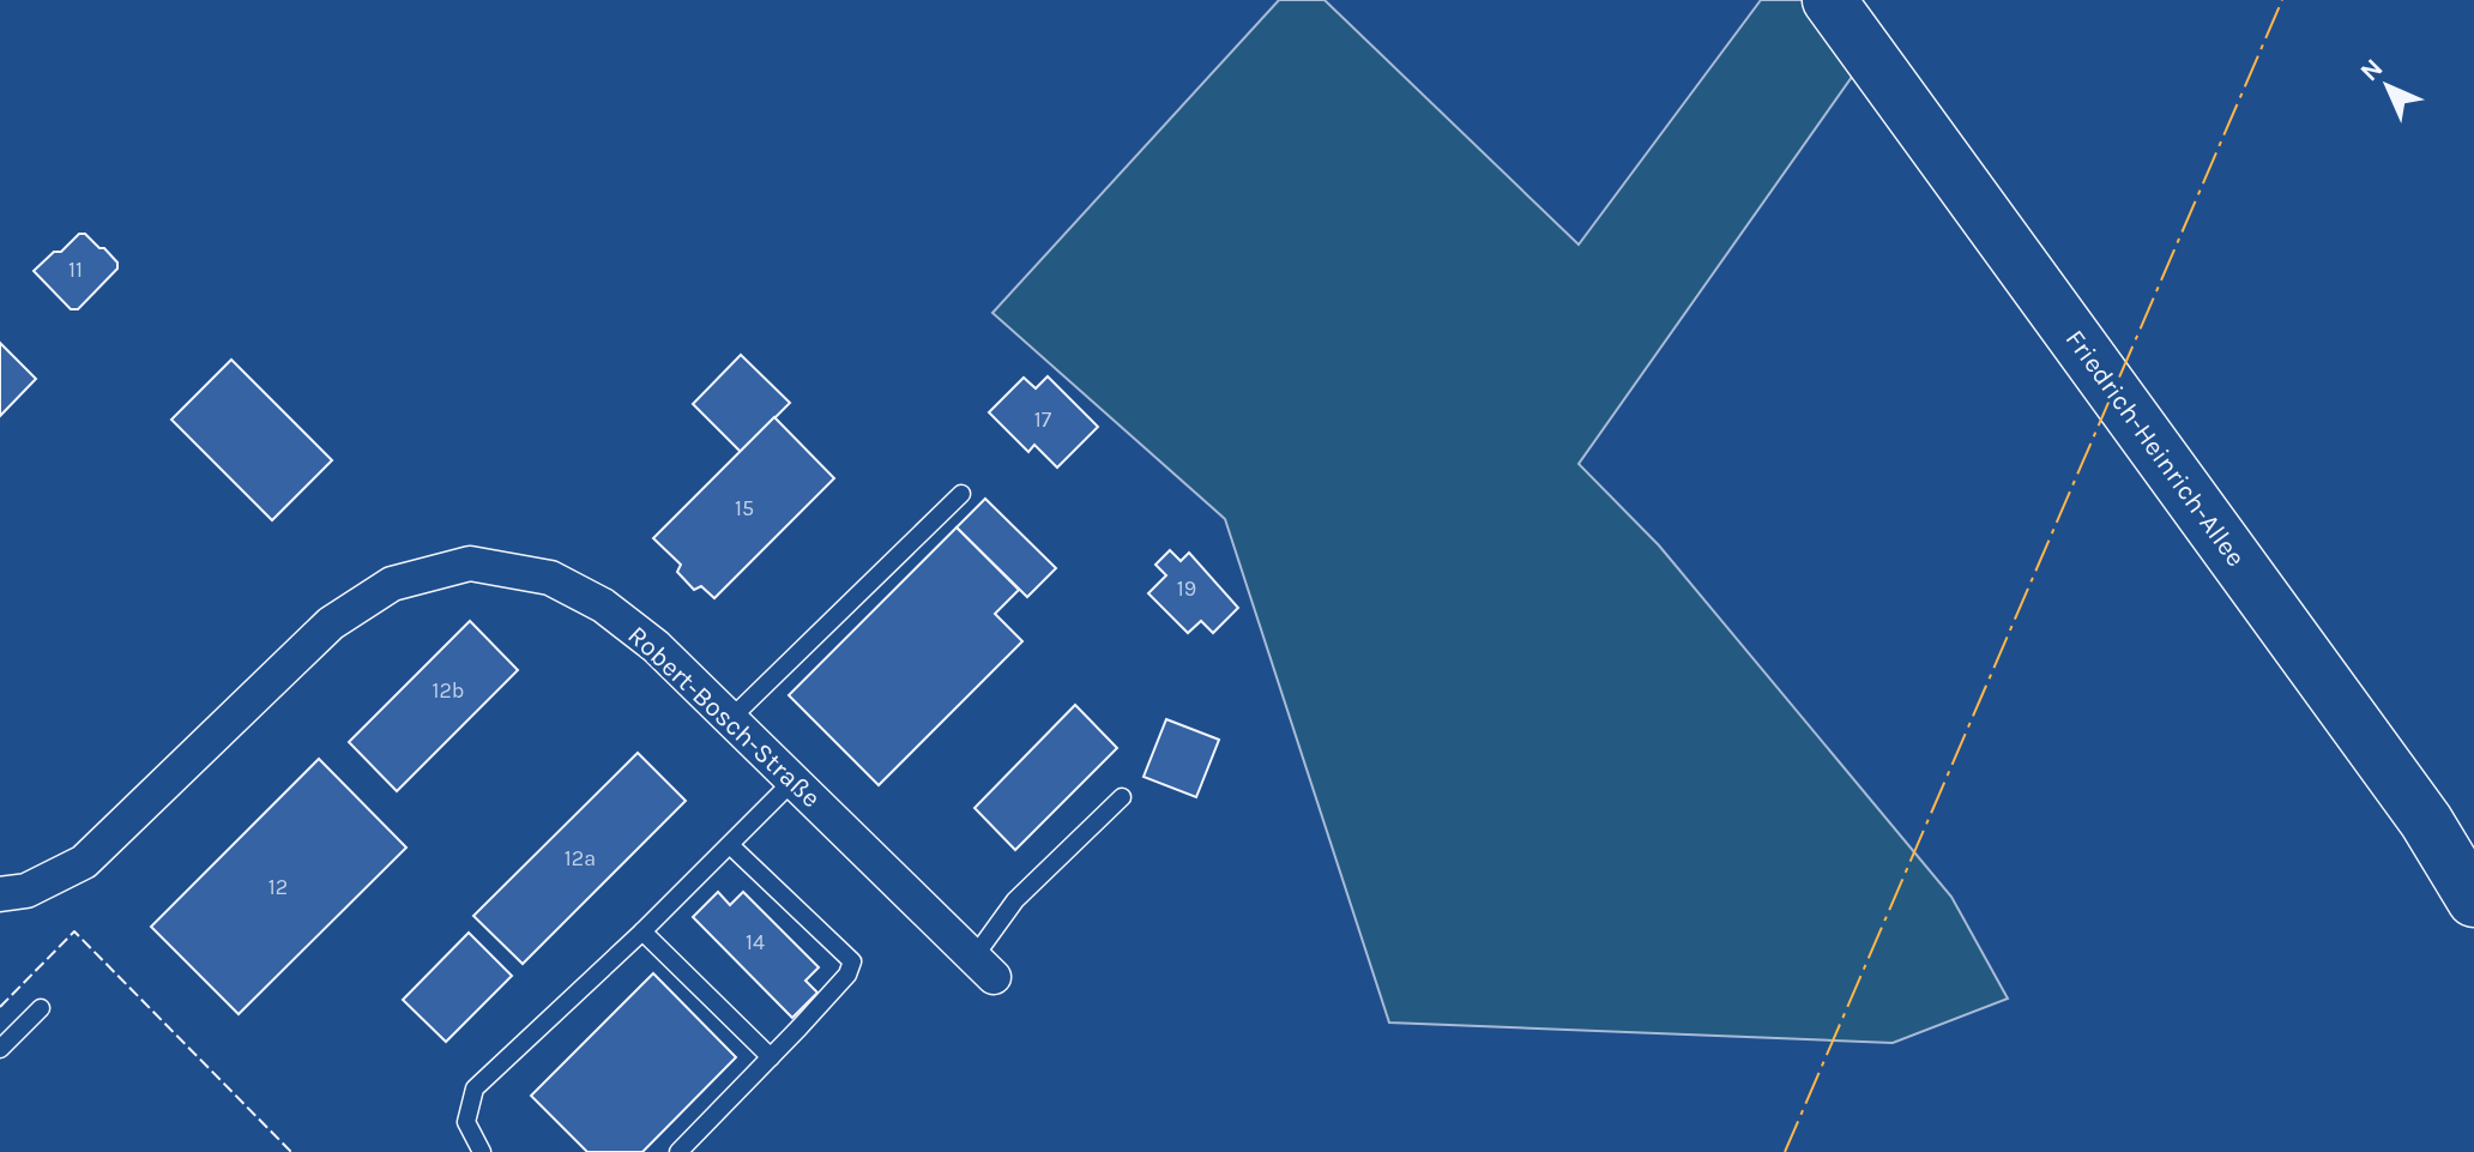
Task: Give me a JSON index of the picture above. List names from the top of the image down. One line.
{"streets":{"main road":["Friedrich-Heinrich-Allee"],"street":["Robert-Bosch-Straße"]},"house_numbers":["11","17","15","19","12b","12a","12","14"],"north":"top left"}
